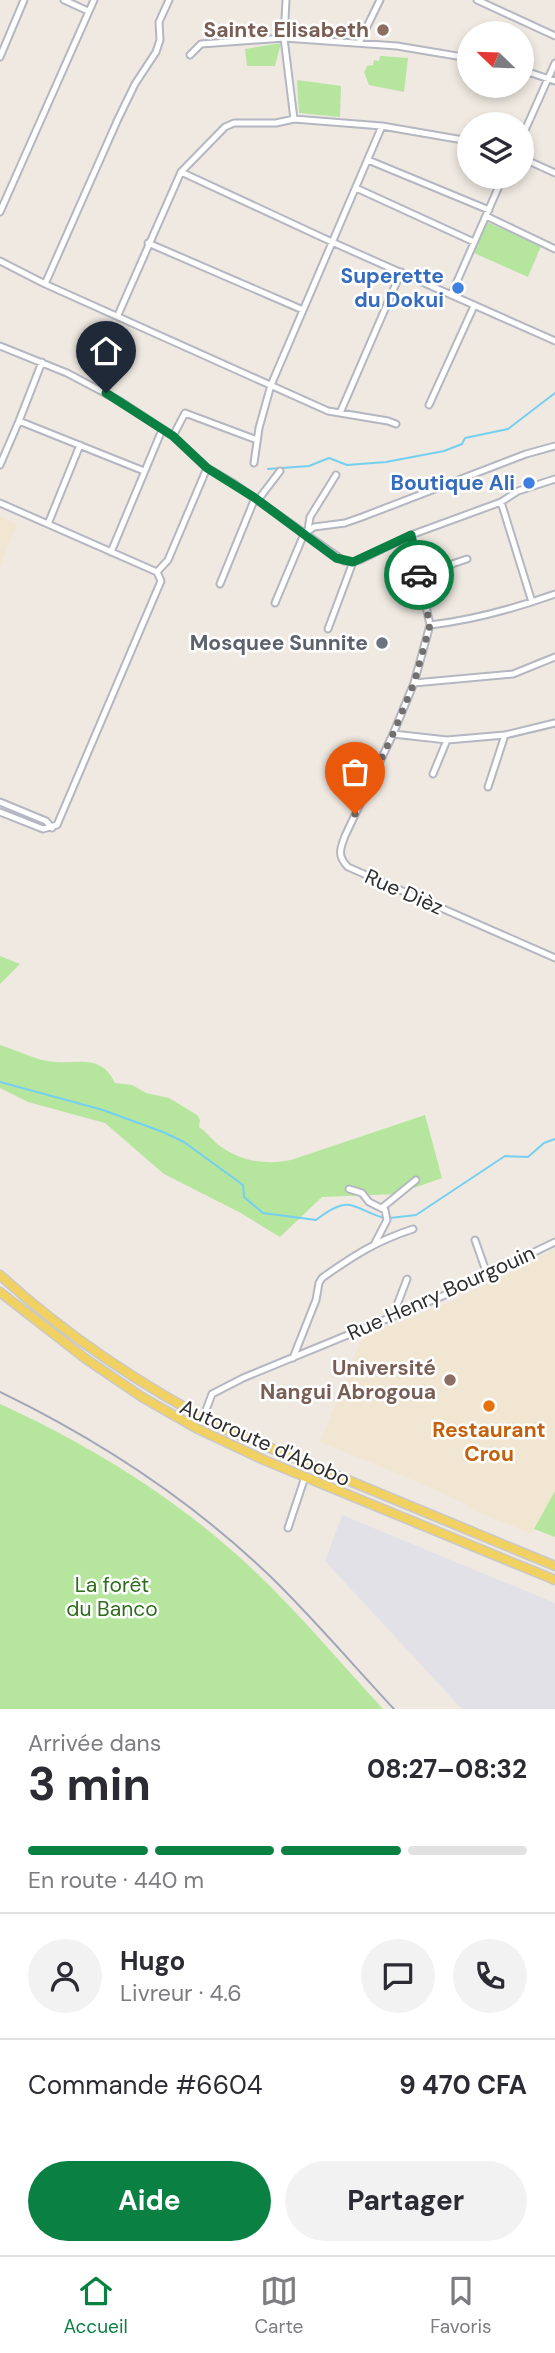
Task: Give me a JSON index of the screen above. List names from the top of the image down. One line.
{"streets":{"main road":["Autoroute d'Abobo"],"street":["Rue Dièz","Rue Henry Bourgouin"]},"crossings":[["Rue Henry Bourgouin","Autoroute d'Abobo"]],"parks":["La forêt du Banco"],"places":["Sainte Elisabeth","Superette du Dokui","Boutique Ali","Mosquee Sunnite","Université Nangui Abrogoua","Restaurant Crou"],"north":"top left","page":{"heading":["3 min","Arrivée dans","08:27–08:32"],"panel":["Hugo","Livreur · 4.6","Commande #6604","9 470 CFA"],"bar":"En route · 440 m","buttons":["Aide","Partager"],"tabs":["Accueil","Carte","Favoris"]}}
